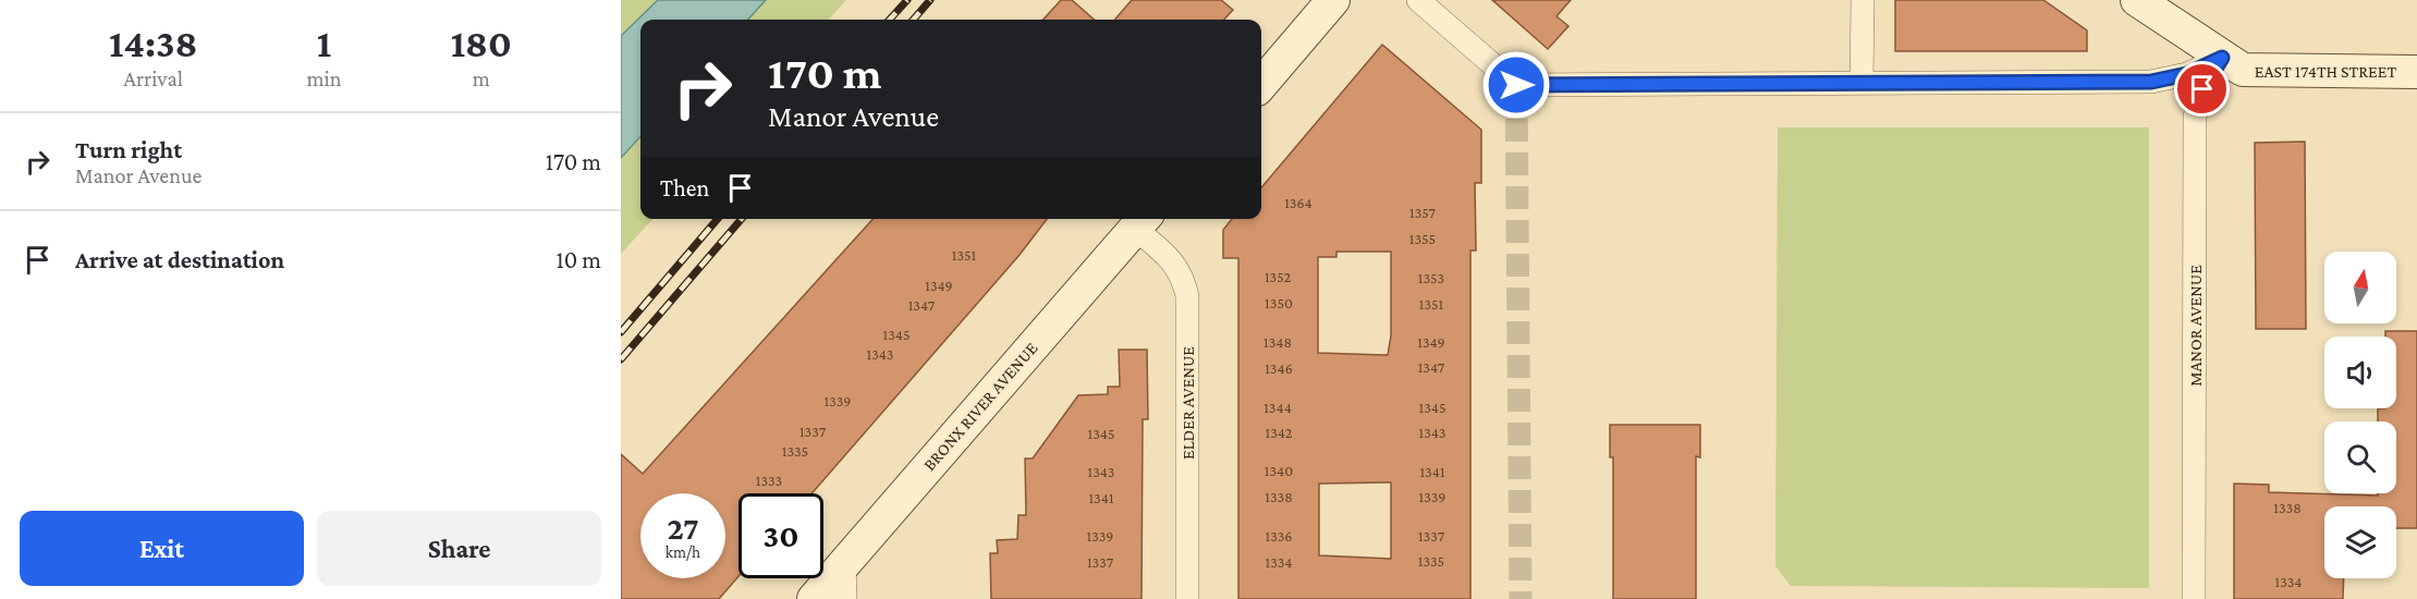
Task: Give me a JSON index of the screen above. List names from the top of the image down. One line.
{"streets":{"main road":["EAST 174TH STREET","BRONX RIVER AVENUE"],"street":["MANOR AVENUE","ELDER AVENUE"]},"crossings":[["EAST 174TH STREET","MANOR AVENUE"],["ELDER AVENUE","BRONX RIVER AVENUE"]],"house_numbers":["1364","1357","1355","1351","1352","1353","1349","1350","1351","1347","1345","1348","1349","1343","1347","1346","1339","1344","1345","1337","1342","1343","1345","1335","1340","1343","1341","1333","1338","1339","1341","1338","1339","1336","1337","1335","1337","1334","1334"],"north":"top","page":{"eta":["14:38","Arrival","1","min","180","m"],"turn":["170 m","Manor Avenue"],"list":[{"name":"Turn right","note":"Manor Avenue","value":"170 m"},{"name":"Arrive at destination","value":"10 m"}],"then":"Then","speed":"27 km/h","limit":"30","buttons":["Exit","Share"]}}
